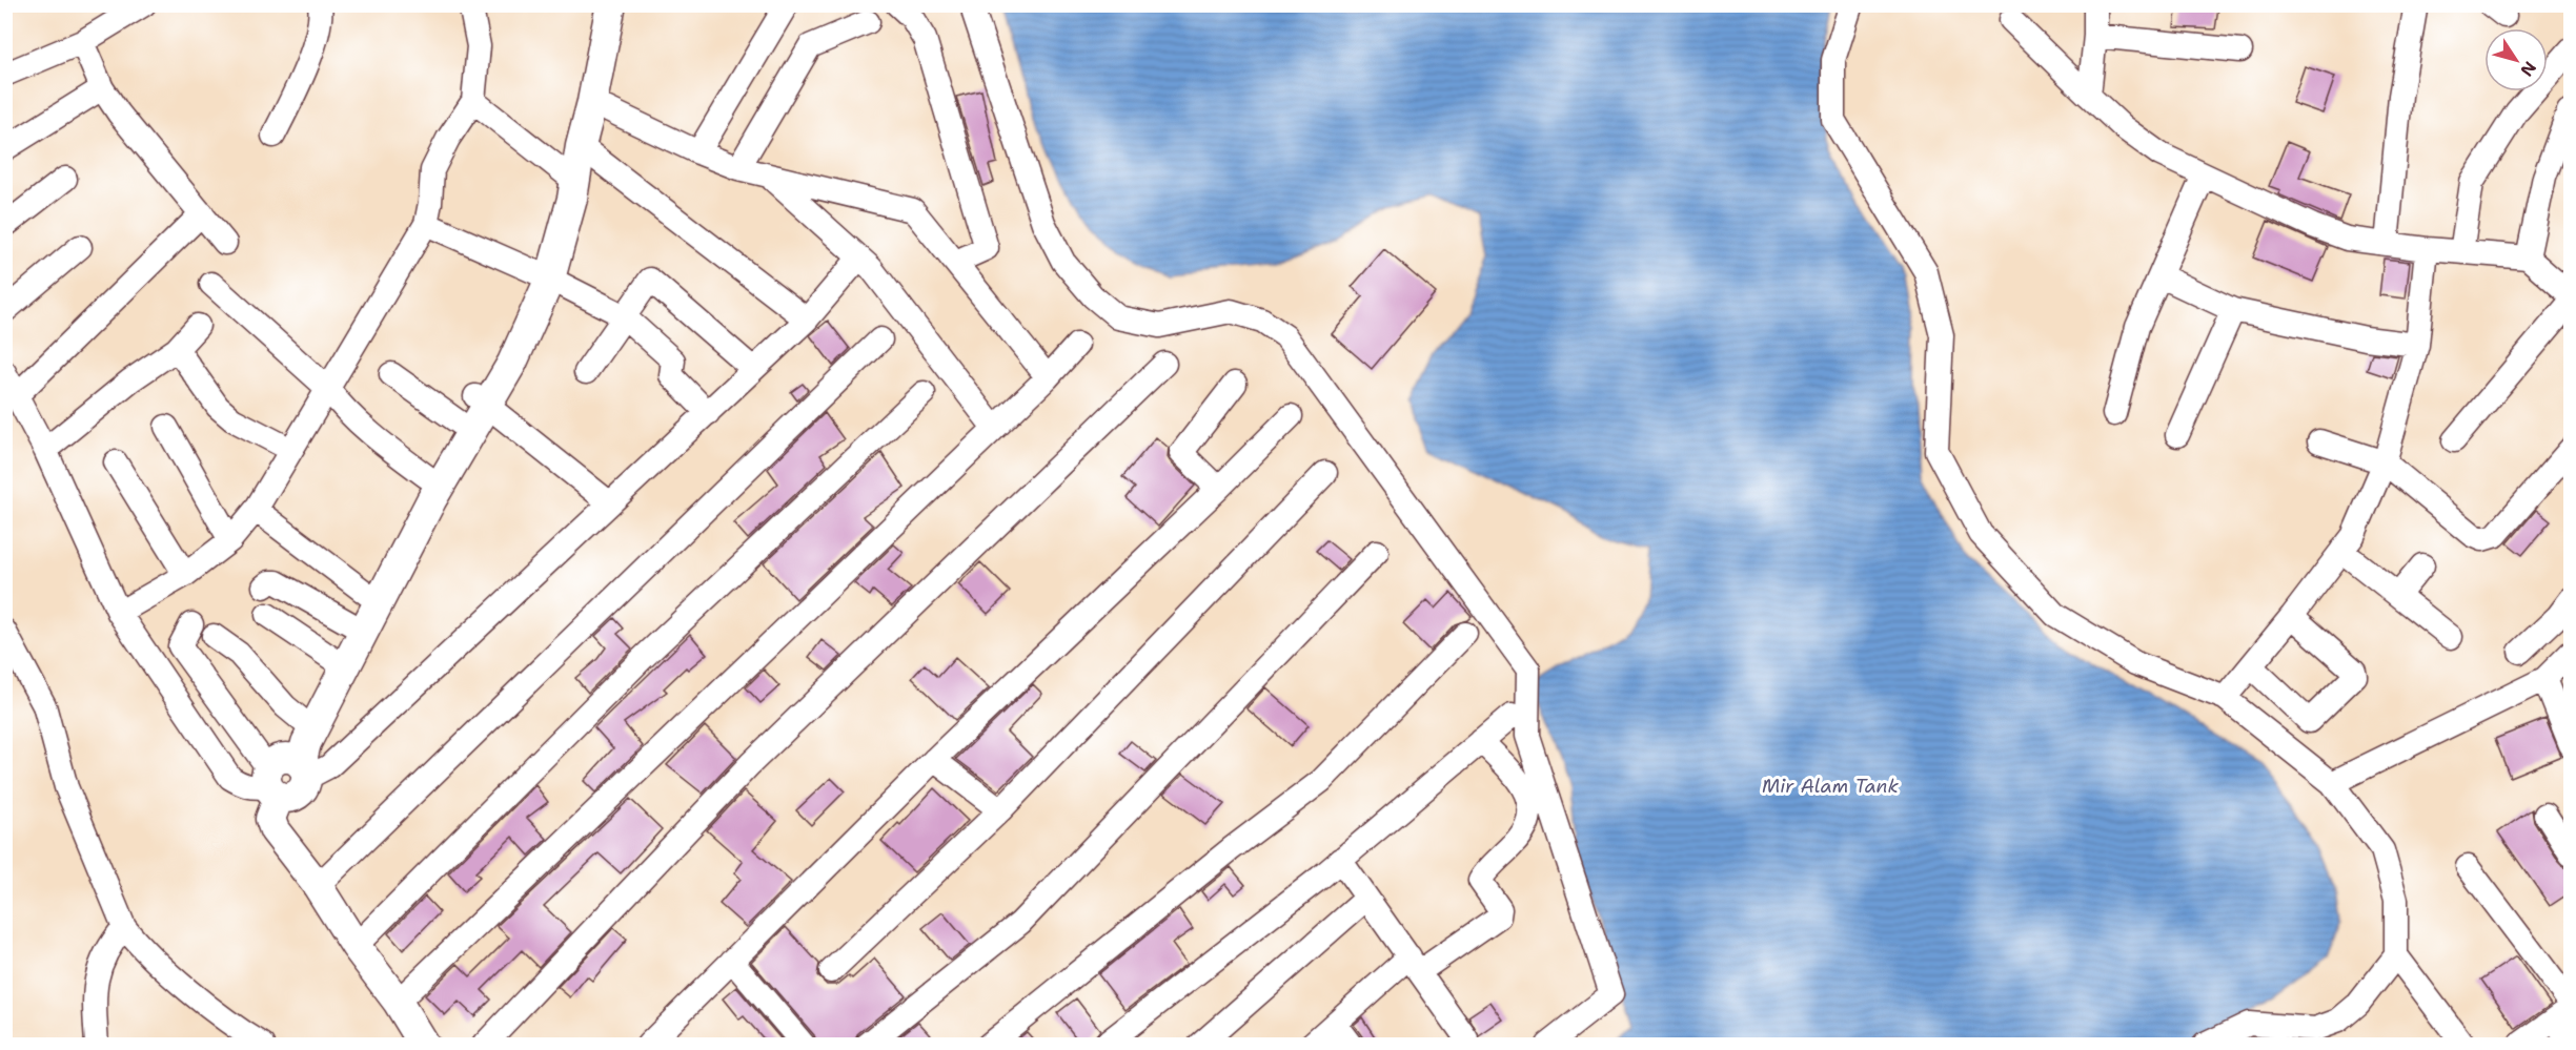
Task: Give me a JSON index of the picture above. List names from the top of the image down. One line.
{"water":["Mir Alam Tank"],"north":"bottom right"}
